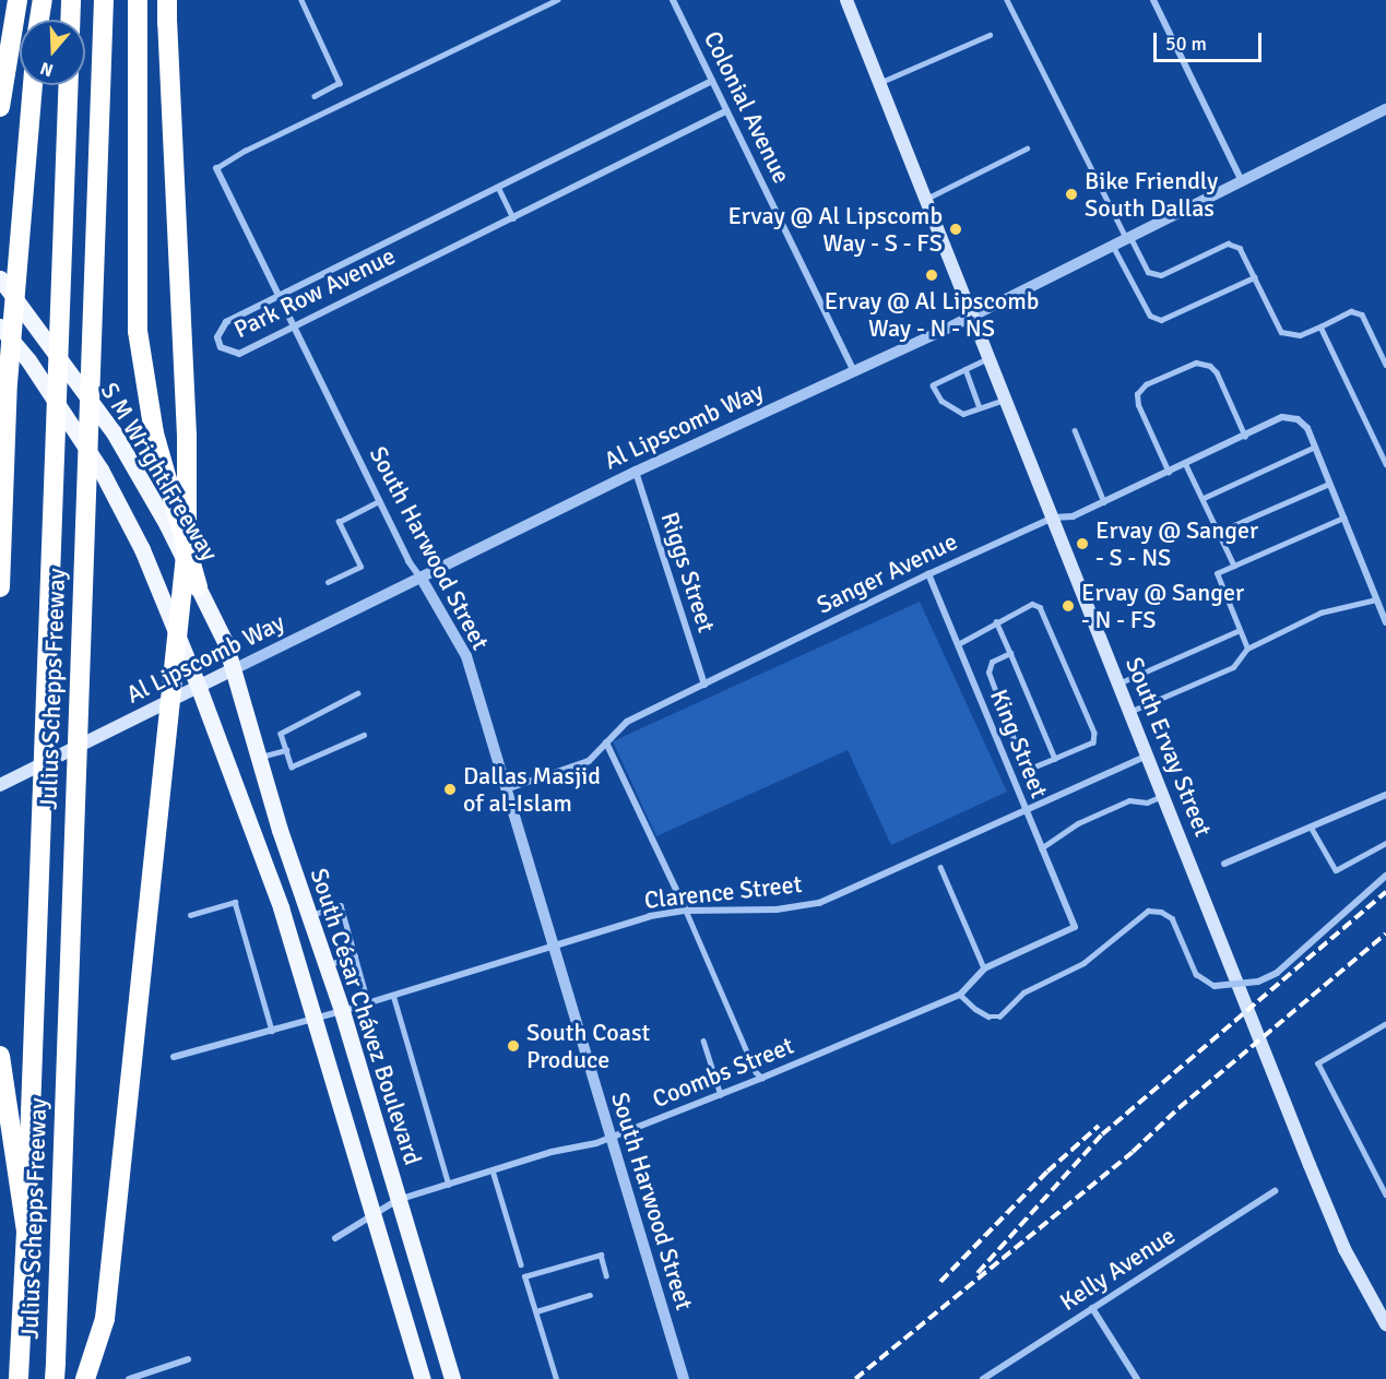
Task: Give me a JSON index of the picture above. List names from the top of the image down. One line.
{"streets":{"highway":["Julius Schepps Freeway"],"main road":["Al Lipscomb Way","S M Wright Freeway","South Ervay Street","South César Chávez Boulevard"],"street":["Colonial Avenue","Park Row Avenue","South Harwood Street","Riggs Street","Sanger Avenue","King Street","Clarence Street","Coombs Street","Kelly Avenue"]},"crossings":[["Colonial Avenue","Park Row Avenue"],["Colonial Avenue","Al Lipscomb Way"],["Park Row Avenue","South Harwood Street"],["Al Lipscomb Way","S M Wright Freeway"],["Al Lipscomb Way","South Harwood Street"],["Al Lipscomb Way","Riggs Street"],["Al Lipscomb Way","South Ervay Street"],["Al Lipscomb Way","South César Chávez Boulevard"],["S M Wright Freeway","South César Chávez Boulevard"],["South Harwood Street","Sanger Avenue"],["South Harwood Street","Clarence Street"],["South Harwood Street","Coombs Street"],["Riggs Street","Sanger Avenue"],["Sanger Avenue","King Street"],["Sanger Avenue","South Ervay Street"],["King Street","Clarence Street"],["King Street","Coombs Street"],["South Ervay Street","Clarence Street"],["Clarence Street","South César Chávez Boulevard"],["South César Chávez Boulevard","Coombs Street"]],"places":["Bike Friendly South Dallas","Ervay @ Al Lipscomb Way - S - FS","Ervay @ Al Lipscomb Way - N - NS","Ervay @ Sanger - S - NS","Ervay @ Sanger - N - FS","Dallas Masjid of al-Islam","South Coast Produce"],"scale_bar":"50 m","north":"bottom"}
